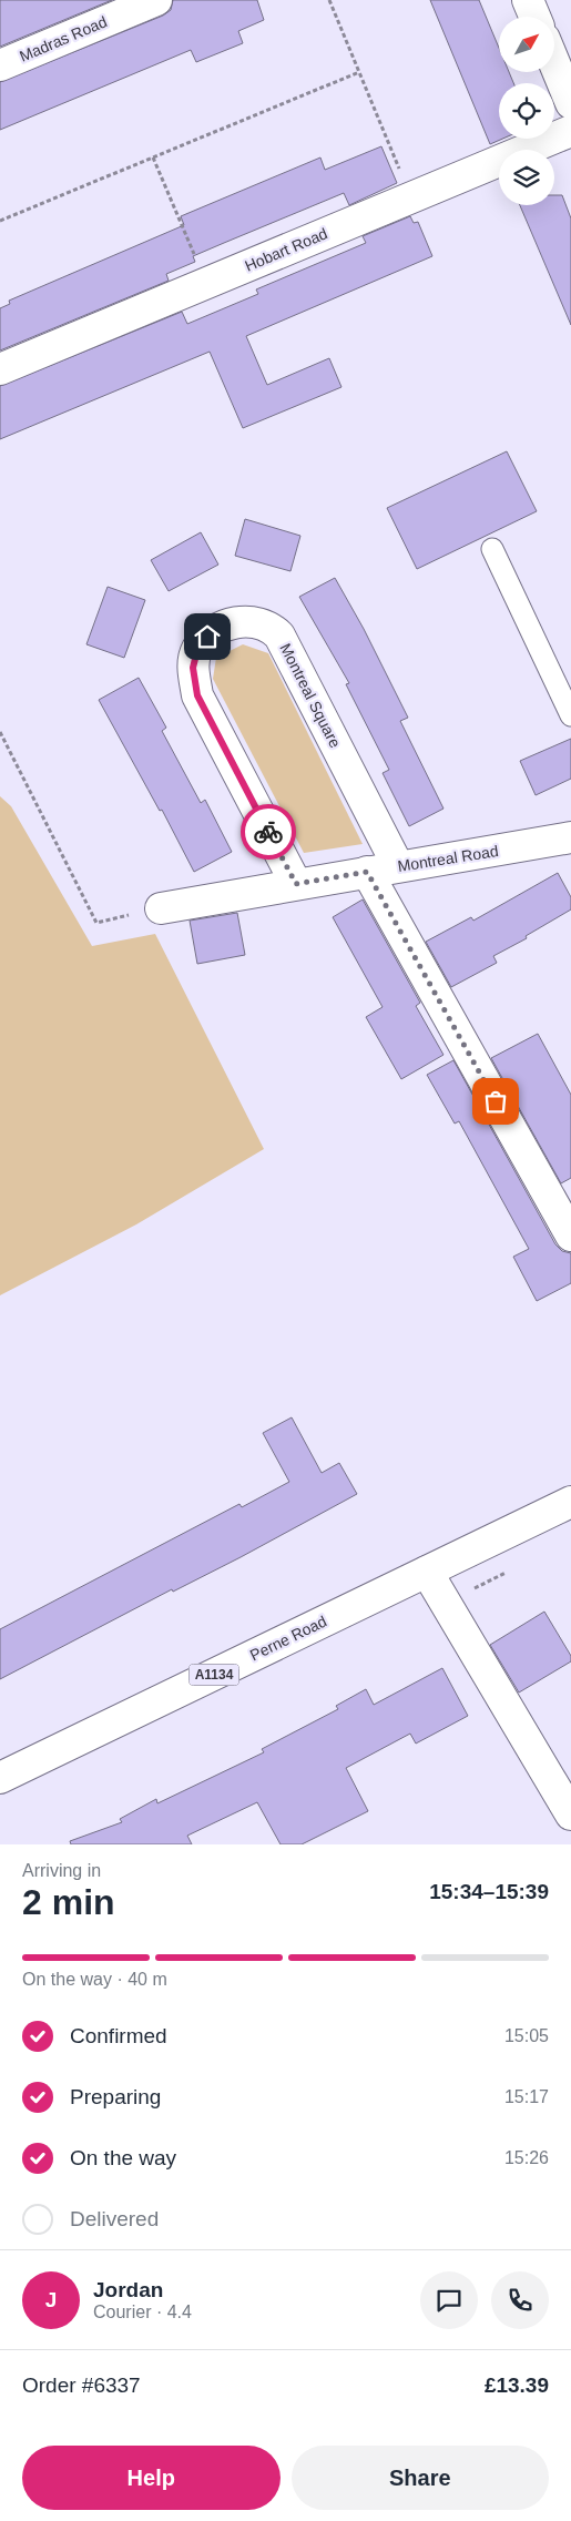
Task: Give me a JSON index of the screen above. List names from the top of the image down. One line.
{"streets":{"street":["Madras Road","Hobart Road","Montreal Square","Montreal Road","Perne Road","A1134"]},"crossings":[["Montreal Square","Montreal Road"]],"north":"top right","page":{"heading":["2 min","Arriving in","15:34–15:39"],"panel":["Jordan","Courier · 4.4","Order #6337","£13.39"],"bar":"On the way · 40 m","list":[["Confirmed","15:05"],["Preparing","15:17"],["On the way","15:26"],"Delivered"],"round":"J","buttons":["Help","Share"]}}
